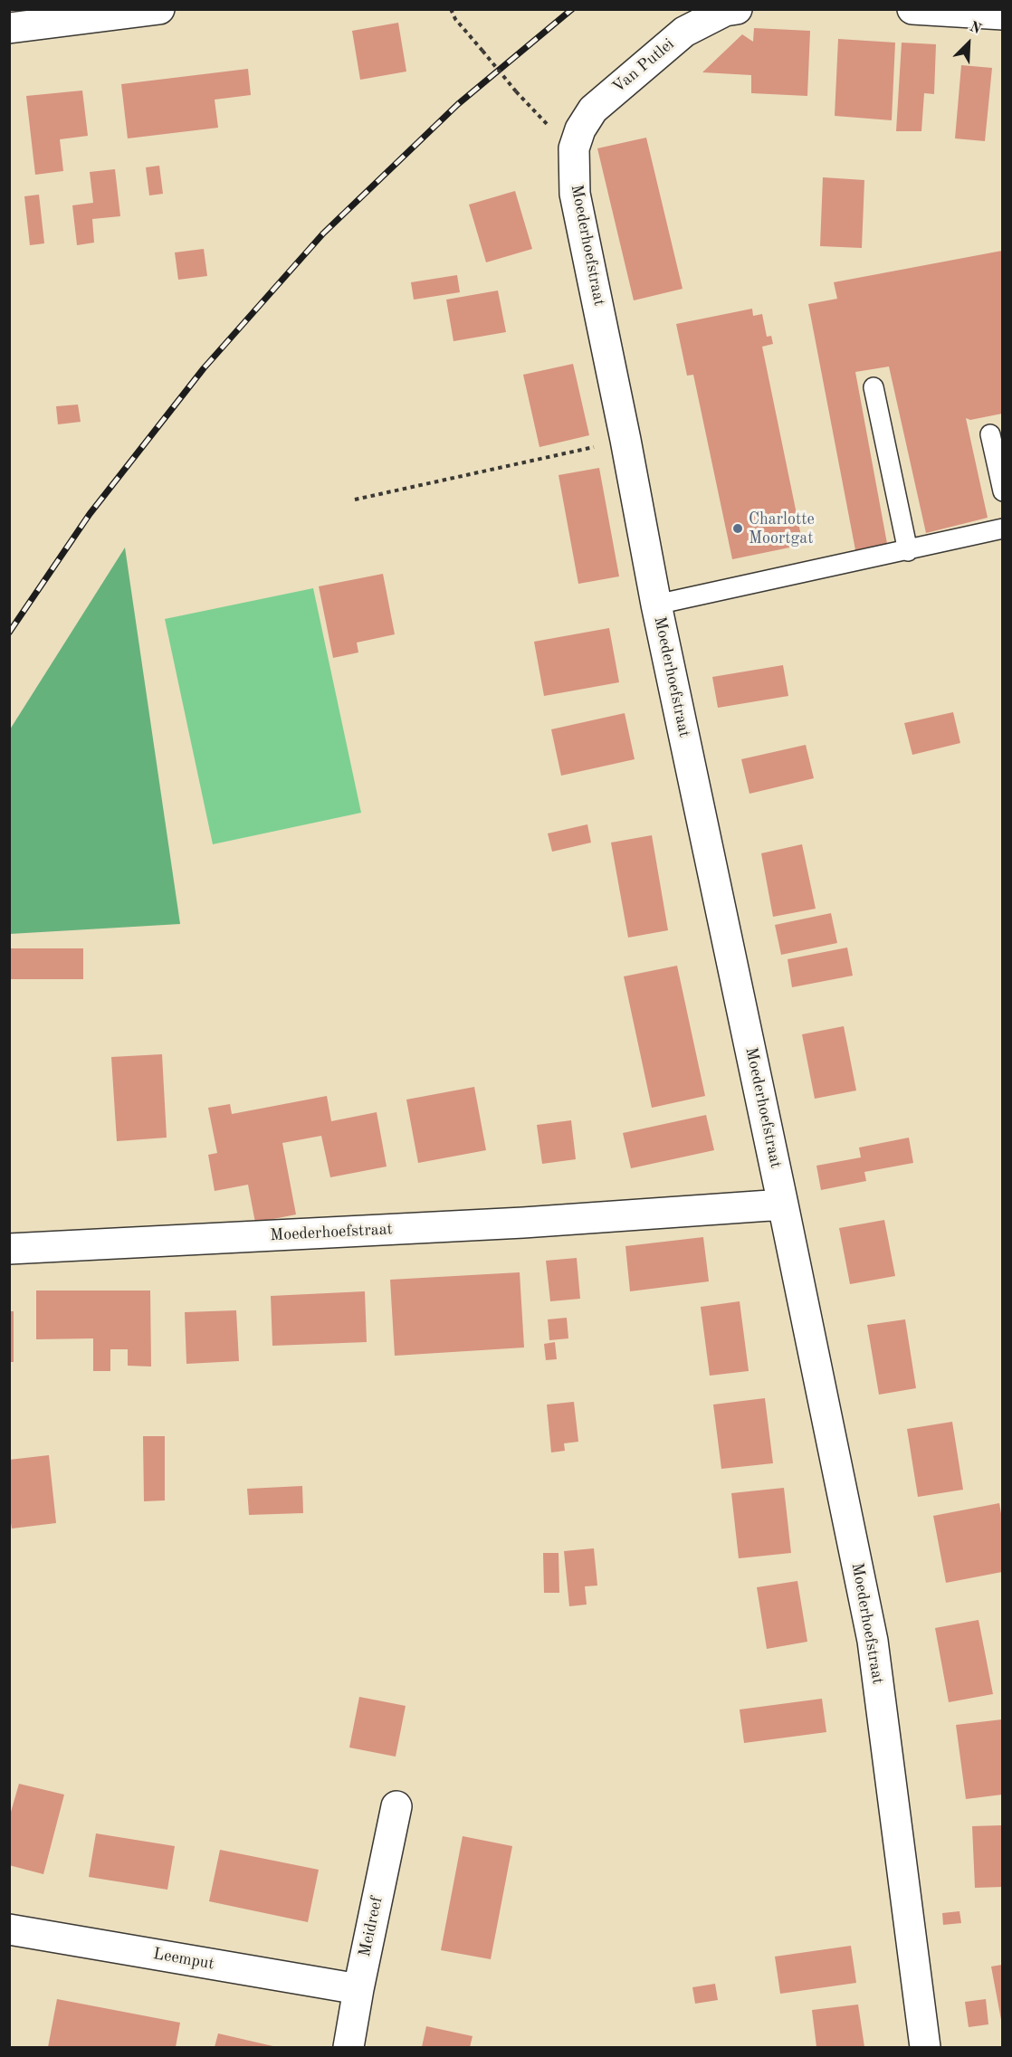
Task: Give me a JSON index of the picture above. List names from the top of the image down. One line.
{"streets":{"street":["Van Putlei","Moederhoefstraat","Meidreef","Leemput"]},"crossings":[["Van Putlei","Moederhoefstraat"],["Meidreef","Leemput"]],"places":["Charlotte Moortgat"],"north":"top right"}
